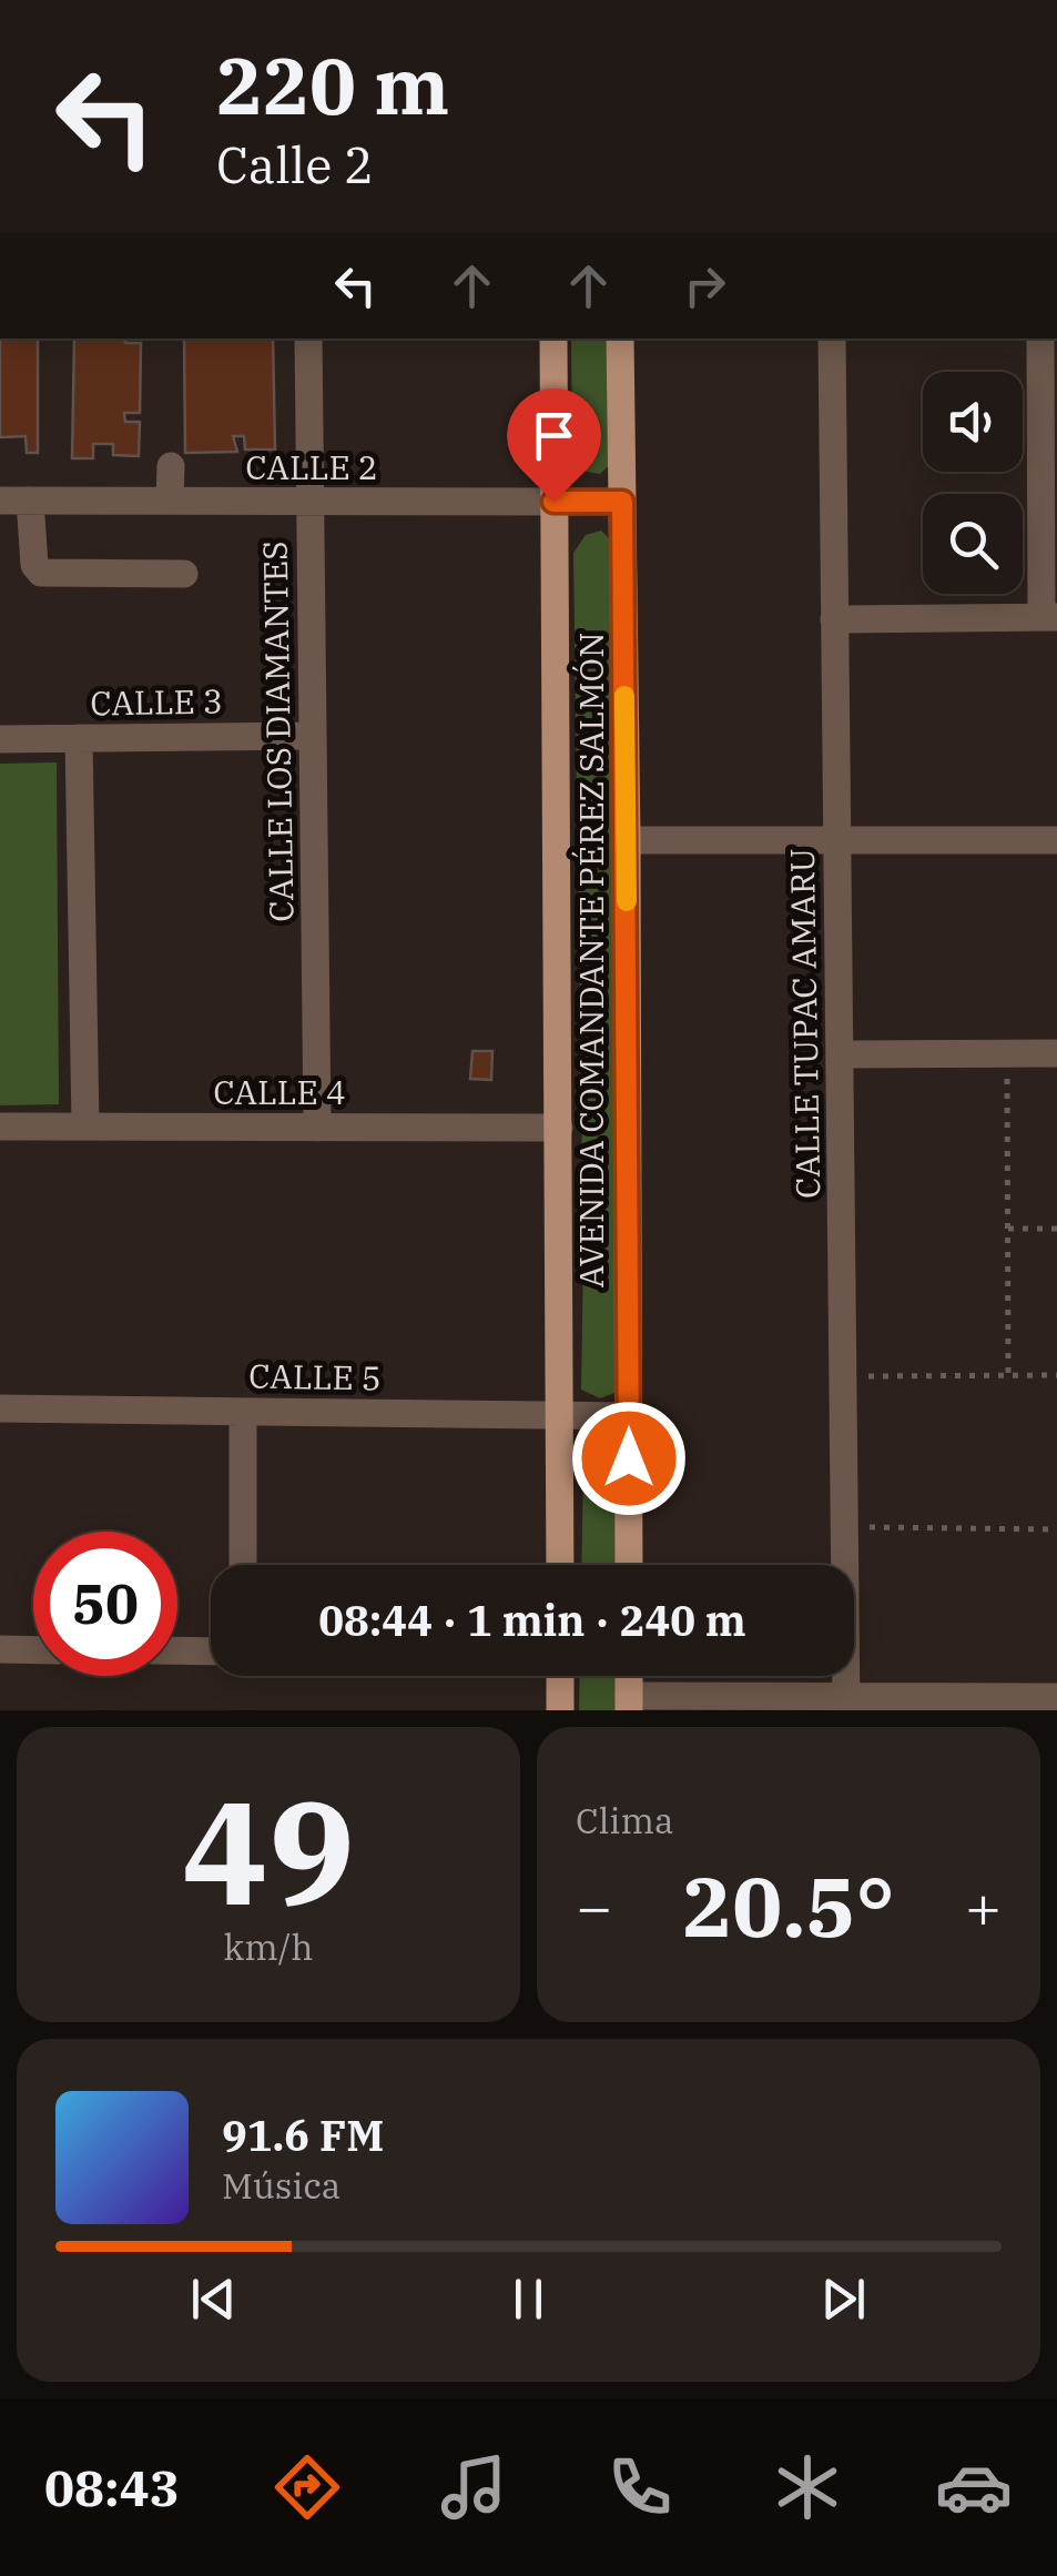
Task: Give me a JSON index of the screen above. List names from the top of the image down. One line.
{"streets":{"main road":["AVENIDA COMANDANTE PÉREZ SALMÓN"],"street":["CALLE 2","CALLE 3","CALLE LOS DIAMANTES","CALLE TUPAC AMARU","CALLE 4","CALLE 5"]},"crossings":[["CALLE 2","CALLE LOS DIAMANTES"],["CALLE 2","AVENIDA COMANDANTE PÉREZ SALMÓN"],["CALLE 3","CALLE LOS DIAMANTES"],["CALLE LOS DIAMANTES","CALLE 4"],["AVENIDA COMANDANTE PÉREZ SALMÓN","CALLE 4"],["AVENIDA COMANDANTE PÉREZ SALMÓN","CALLE 5"]],"page":{"turn":["220 m","Calle 2"],"limit":"50","trip":"08:44 · 1 min · 240 m","tile":[["49","km/h"],"Clima"],"heat":["−","20.5°","+"],"song":["91.6 FM","Música"],"tabs":"08:43"}}
